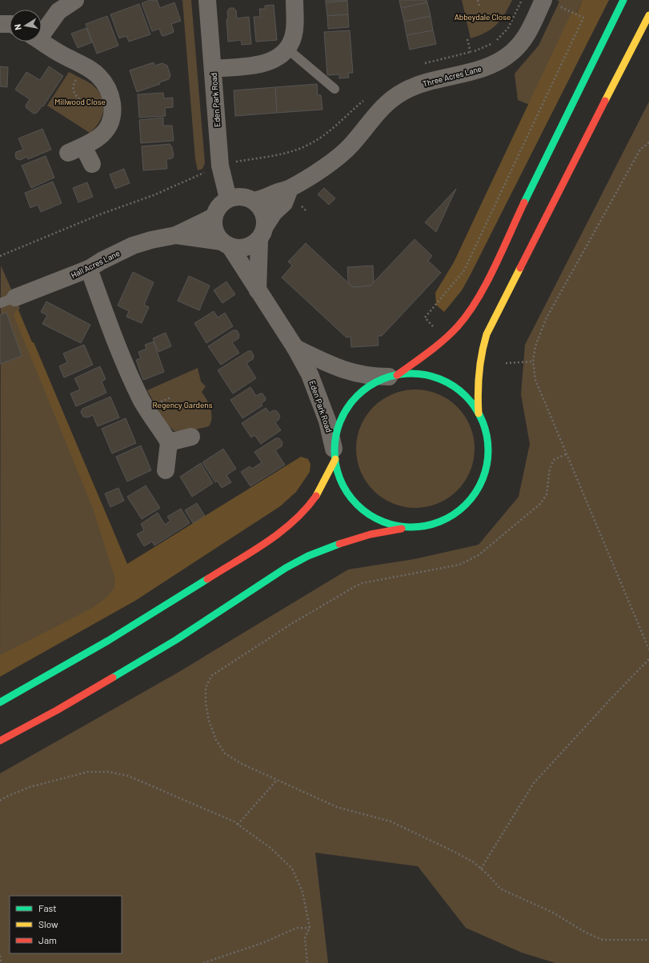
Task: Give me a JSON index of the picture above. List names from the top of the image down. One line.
{"streets":{"street":["Three Acres Lane","Eden Park Road","Hall Acres Lane"]},"crossings":[["Three Acres Lane","Eden Park Road"],["Three Acres Lane","Hall Acres Lane"],["Eden Park Road","Hall Acres Lane"]],"parks":["Abbeydale Close","Millwood Close","Regency Gardens"],"legend":["Fast","Slow","Jam"],"north":"left"}
